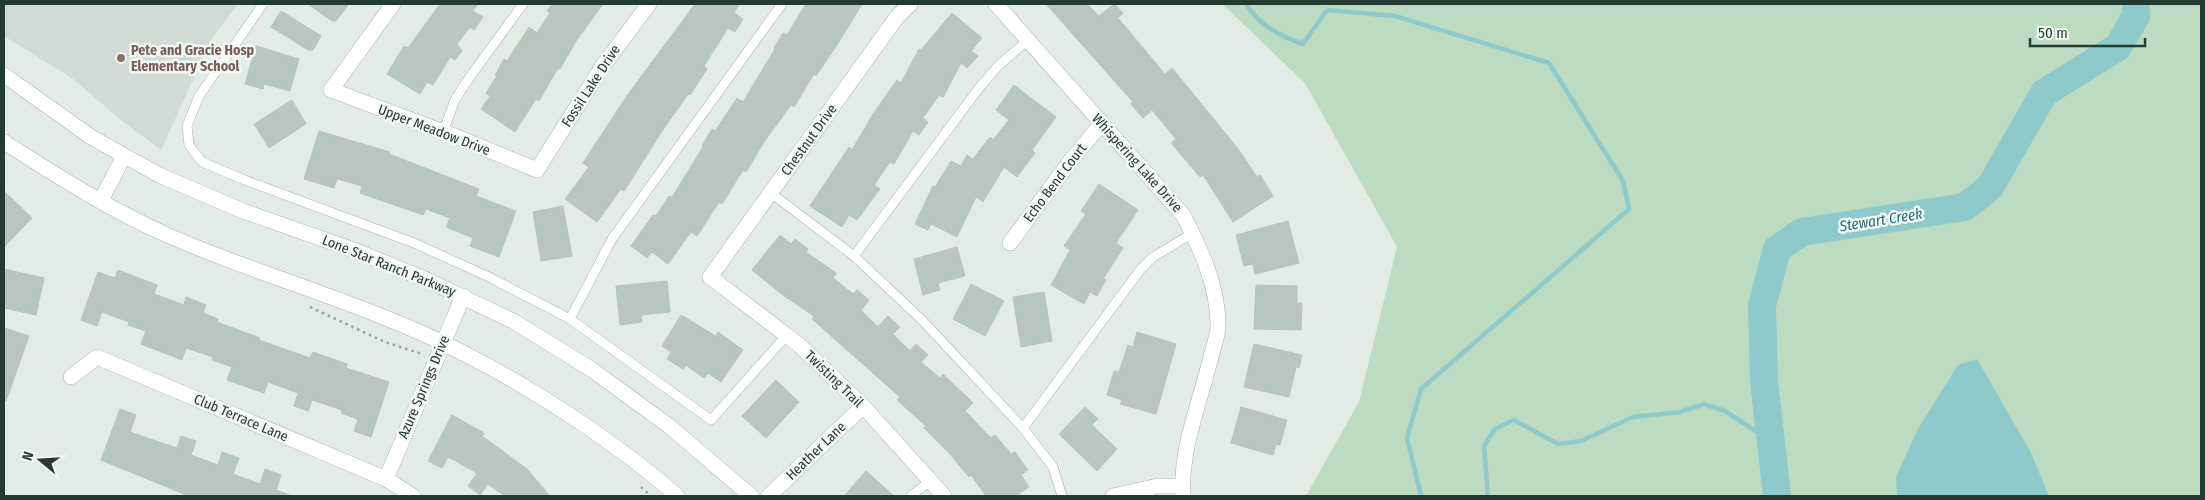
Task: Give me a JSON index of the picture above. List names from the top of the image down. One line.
{"streets":{"street":["Fossil Lake Drive","Upper Meadow Drive","Chestnut Drive","Whispering Lake Drive","Echo Bend Court","Lone Star Ranch Parkway","Twisting Trail","Azure Springs Drive","Club Terrace Lane","Heather Lane"]},"crossings":[["Fossil Lake Drive","Upper Meadow Drive"],["Chestnut Drive","Twisting Trail"],["Whispering Lake Drive","Echo Bend Court"],["Lone Star Ranch Parkway","Azure Springs Drive"],["Twisting Trail","Heather Lane"],["Azure Springs Drive","Club Terrace Lane"]],"water":["Stewart Creek"],"places":["Pete and Gracie Hosp Elementary School"],"scale_bar":"50 m","north":"left"}
